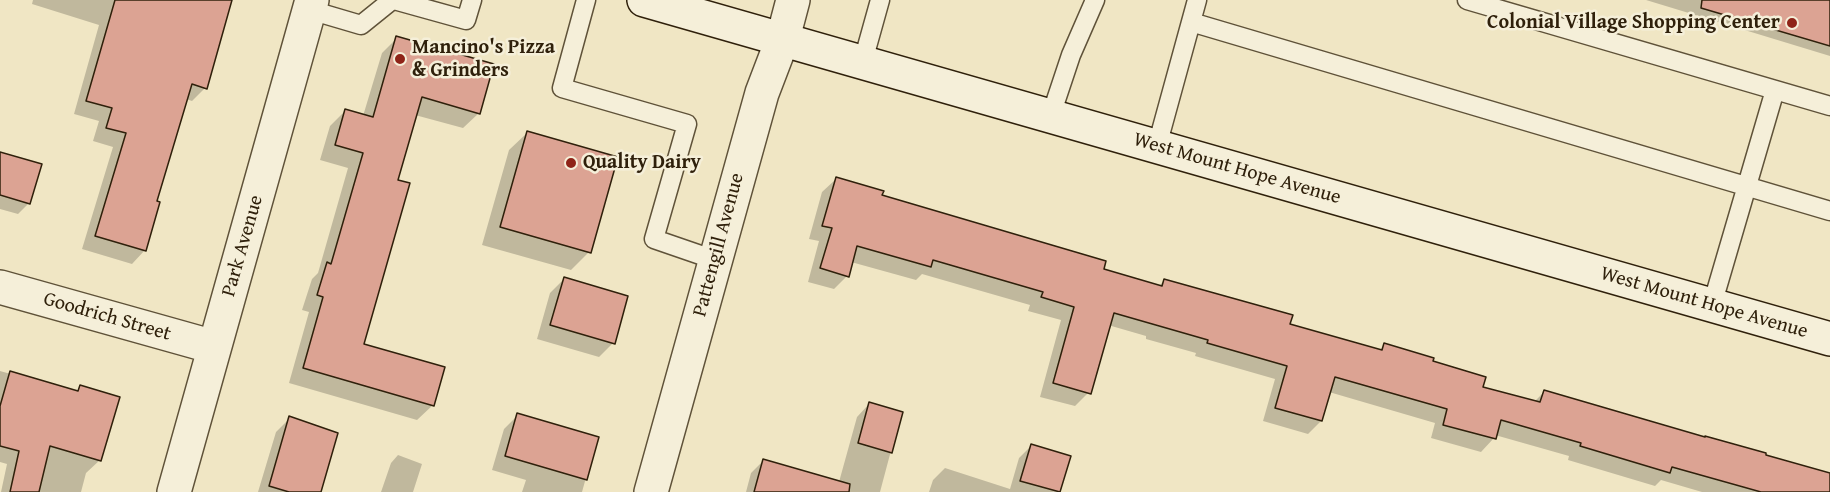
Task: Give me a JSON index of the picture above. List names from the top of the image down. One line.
{"streets":{"street":["West Mount Hope Avenue","Pattengill Avenue","Park Avenue","Goodrich Street"]},"crossings":[["West Mount Hope Avenue","Pattengill Avenue"],["Park Avenue","Goodrich Street"]],"places":["Colonial Village Shopping Center","Mancino's Pizza & Grinders","Quality Dairy"]}
